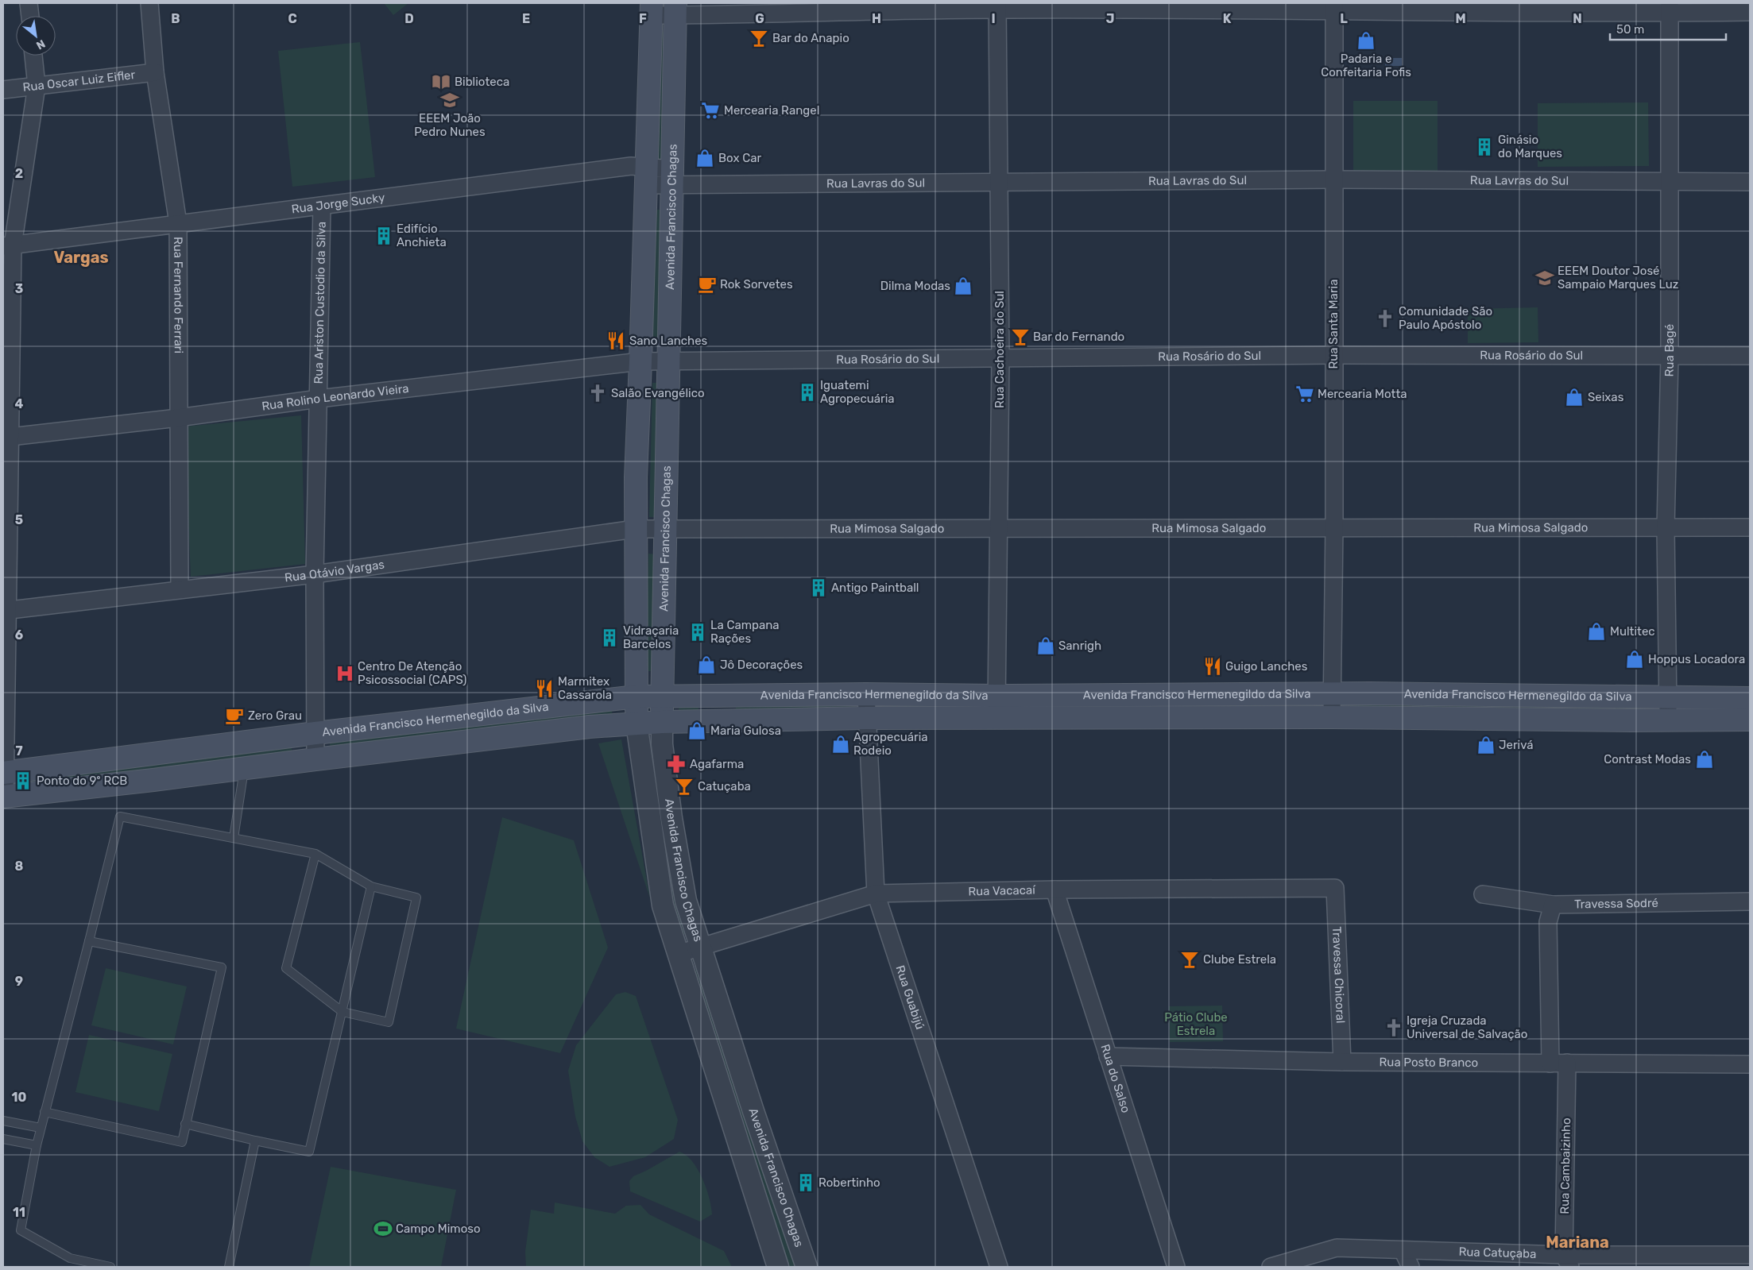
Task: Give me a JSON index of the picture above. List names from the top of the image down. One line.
{"streets":{"main road":["Avenida Francisco Chagas","Avenida Francisco Hermenegildo da Silva"],"street":["Rua Oscar Luiz Eifler","Rua Lavras do Sul","Rua Jorge Sucky","Rua Fernando Ferrari","Rua Ariston Custodio da Silva","Rua Santa Maria","Rua Cachoeira do Sul","Rua Bagé","Rua Rosário do Sul","Rua Rolino Leonardo Vieira","Rua Mimosa Salgado","Rua Otávio Vargas","Rua Vacacaí","Travessa Sodré","Travessa Chicoral","Rua Guabijú","Rua Posto Branco","Rua do Salso","Rua Cambaizinho","Rua Catuçaba"]},"crossings":[["Rua Oscar Luiz Eifler","Rua Fernando Ferrari"],["Rua Lavras do Sul","Rua Jorge Sucky"],["Rua Lavras do Sul","Avenida Francisco Chagas"],["Rua Lavras do Sul","Rua Santa Maria"],["Rua Lavras do Sul","Rua Cachoeira do Sul"],["Rua Lavras do Sul","Rua Bagé"],["Rua Jorge Sucky","Avenida Francisco Chagas"],["Rua Jorge Sucky","Rua Fernando Ferrari"],["Rua Jorge Sucky","Rua Ariston Custodio da Silva"],["Avenida Francisco Chagas","Rua Rosário do Sul"],["Avenida Francisco Chagas","Rua Rolino Leonardo Vieira"],["Avenida Francisco Chagas","Rua Mimosa Salgado"],["Avenida Francisco Chagas","Rua Otávio Vargas"],["Avenida Francisco Chagas","Avenida Francisco Hermenegildo da Silva"],["Avenida Francisco Chagas","Rua Vacacaí"],["Rua Fernando Ferrari","Rua Rolino Leonardo Vieira"],["Rua Fernando Ferrari","Rua Otávio Vargas"],["Rua Ariston Custodio da Silva","Rua Rolino Leonardo Vieira"],["Rua Ariston Custodio da Silva","Rua Otávio Vargas"],["Rua Ariston Custodio da Silva","Avenida Francisco Hermenegildo da Silva"],["Rua Santa Maria","Rua Rosário do Sul"],["Rua Santa Maria","Rua Mimosa Salgado"],["Rua Santa Maria","Avenida Francisco Hermenegildo da Silva"],["Rua Cachoeira do Sul","Rua Rosário do Sul"],["Rua Cachoeira do Sul","Rua Mimosa Salgado"],["Rua Cachoeira do Sul","Avenida Francisco Hermenegildo da Silva"],["Rua Bagé","Rua Rosário do Sul"],["Rua Bagé","Rua Mimosa Salgado"],["Rua Bagé","Avenida Francisco Hermenegildo da Silva"],["Rua Rosário do Sul","Rua Rolino Leonardo Vieira"],["Rua Mimosa Salgado","Rua Otávio Vargas"],["Avenida Francisco Hermenegildo da Silva","Rua Guabijú"],["Rua Vacacaí","Travessa Chicoral"],["Rua Vacacaí","Rua Guabijú"],["Rua Vacacaí","Rua do Salso"],["Travessa Sodré","Rua Cambaizinho"],["Travessa Chicoral","Rua Posto Branco"],["Rua Posto Branco","Rua do Salso"],["Rua Posto Branco","Rua Cambaizinho"],["Rua Cambaizinho","Rua Catuçaba"]],"districts":["Vargas","Mariana"],"parks":["Pátio Clube Estrela"],"places":{"bar":["Bar do Anapio","Bar do Fernando","Catuçaba","Clube Estrela"],"shop":["Padaria e Confeitaria Fofis","Box Car","Dilma Modas","Seixas","Multitec","Sanrigh","Hoppus Locadora","Jô Decorações","Maria Gulosa","Agropecuária Rodeio","Jerivá","Contrast Modas"],"library":["Biblioteca"],"school or university":["EEEM João Pedro Nunes","EEEM Doutor José Sampaio Marques Luz"],"supermarket":["Mercearia Rangel","Mercearia Motta"],"building":["Ginásio do Marques","Edifício Anchieta","Iguatemi Agropecuária","Antigo Paintball","La Campana Rações","Vidraçaria Barcelos","Ponto do 9º RCB","Robertinho"],"cafe":["Rok Sorvetes","Zero Grau"],"church":["Comunidade São Paulo Apóstolo","Salão Evangélico","Igreja Cruzada Universal de Salvação"],"restaurant":["Sano Lanches","Guigo Lanches","Marmitex Cassarola"],"hospital":["Centro De Atenção Psicossocial (CAPS)"],"pharmacy":["Agafarma"],"sports":["Campo Mimoso"]},"scale_bar":"50 m","north":"bottom right","grid":{"columns":["B","C","D","E","F","G","H","I","J","K","L","M","N"],"rows":["2","3","4","5","6","7","8","9","10","11"]}}
